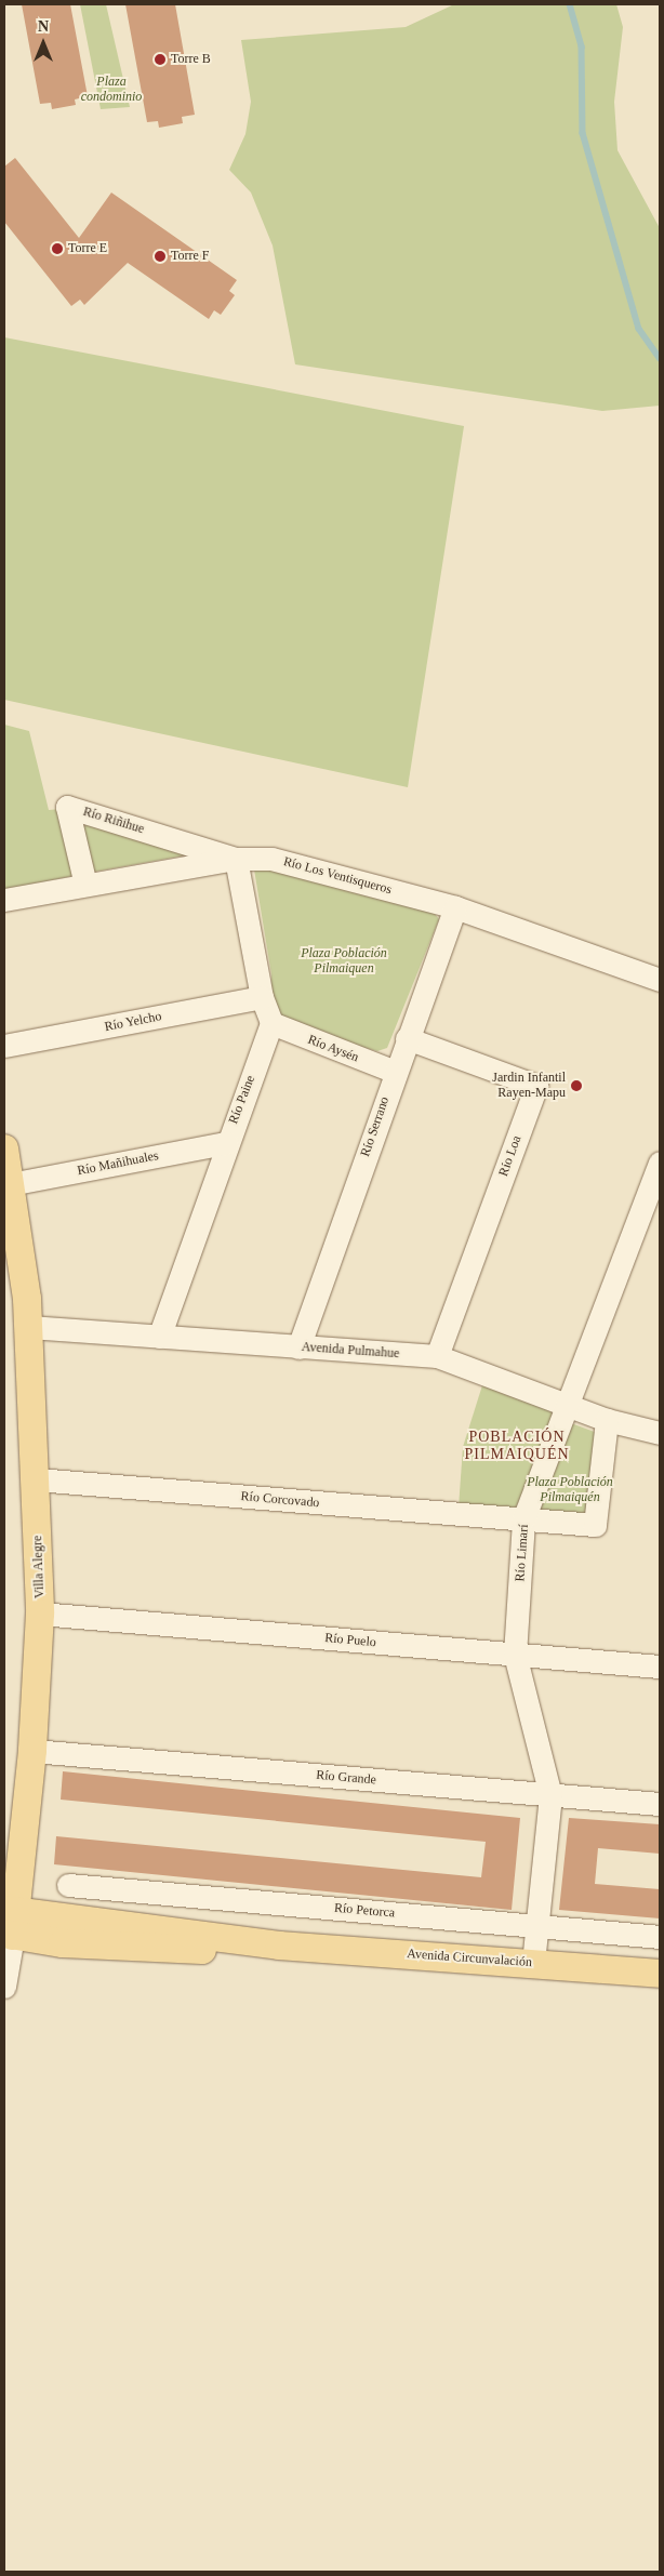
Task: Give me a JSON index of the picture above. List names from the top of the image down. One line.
{"streets":{"main road":["Villa Alegre","Avenida Circunvalación"],"street":["Río Riñihue","Río Los Ventisqueros","Río Yelcho","Río Aysén","Río Paine","Río Serrano","Río Loa","Río Mañihuales","Avenida Pulmahue","Río Corcovado","Río Limarí","Río Puelo","Río Grande","Río Petorca"]},"crossings":[["Río Riñihue","Río Los Ventisqueros"],["Río Los Ventisqueros","Río Serrano"],["Río Aysén","Río Paine"],["Río Aysén","Río Serrano"],["Río Paine","Río Mañihuales"],["Río Paine","Avenida Pulmahue"],["Río Serrano","Río Loa"],["Río Serrano","Avenida Pulmahue"],["Río Loa","Avenida Pulmahue"],["Río Mañihuales","Villa Alegre"],["Avenida Pulmahue","Río Corcovado"],["Avenida Pulmahue","Río Limarí"],["Avenida Pulmahue","Villa Alegre"],["Río Corcovado","Río Limarí"],["Río Corcovado","Villa Alegre"],["Río Limarí","Río Puelo"],["Río Limarí","Río Grande"],["Río Limarí","Río Petorca"],["Río Limarí","Avenida Circunvalación"],["Villa Alegre","Río Puelo"],["Villa Alegre","Río Grande"],["Villa Alegre","Avenida Circunvalación"]],"districts":["POBLACIÓN PILMAIQUÉN"],"parks":["Plaza condominio","Plaza Población Pilmaiquen","Plaza Población Pilmaiquén"],"places":["Torre B","Torre E","Torre F","Jardin Infantil Rayen-Mapu"],"north":"top"}
